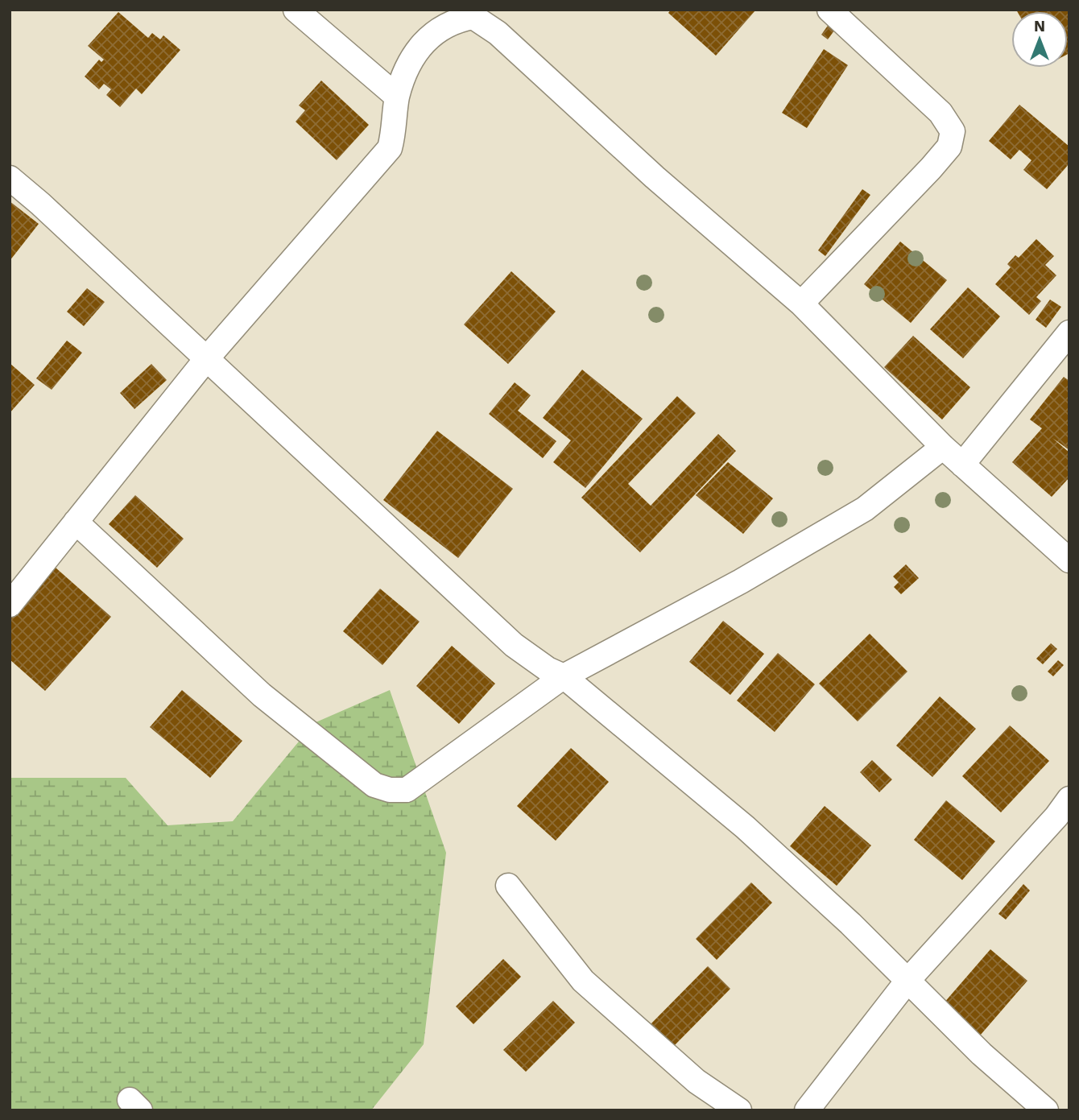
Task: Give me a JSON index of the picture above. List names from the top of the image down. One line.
{"north":"top"}
